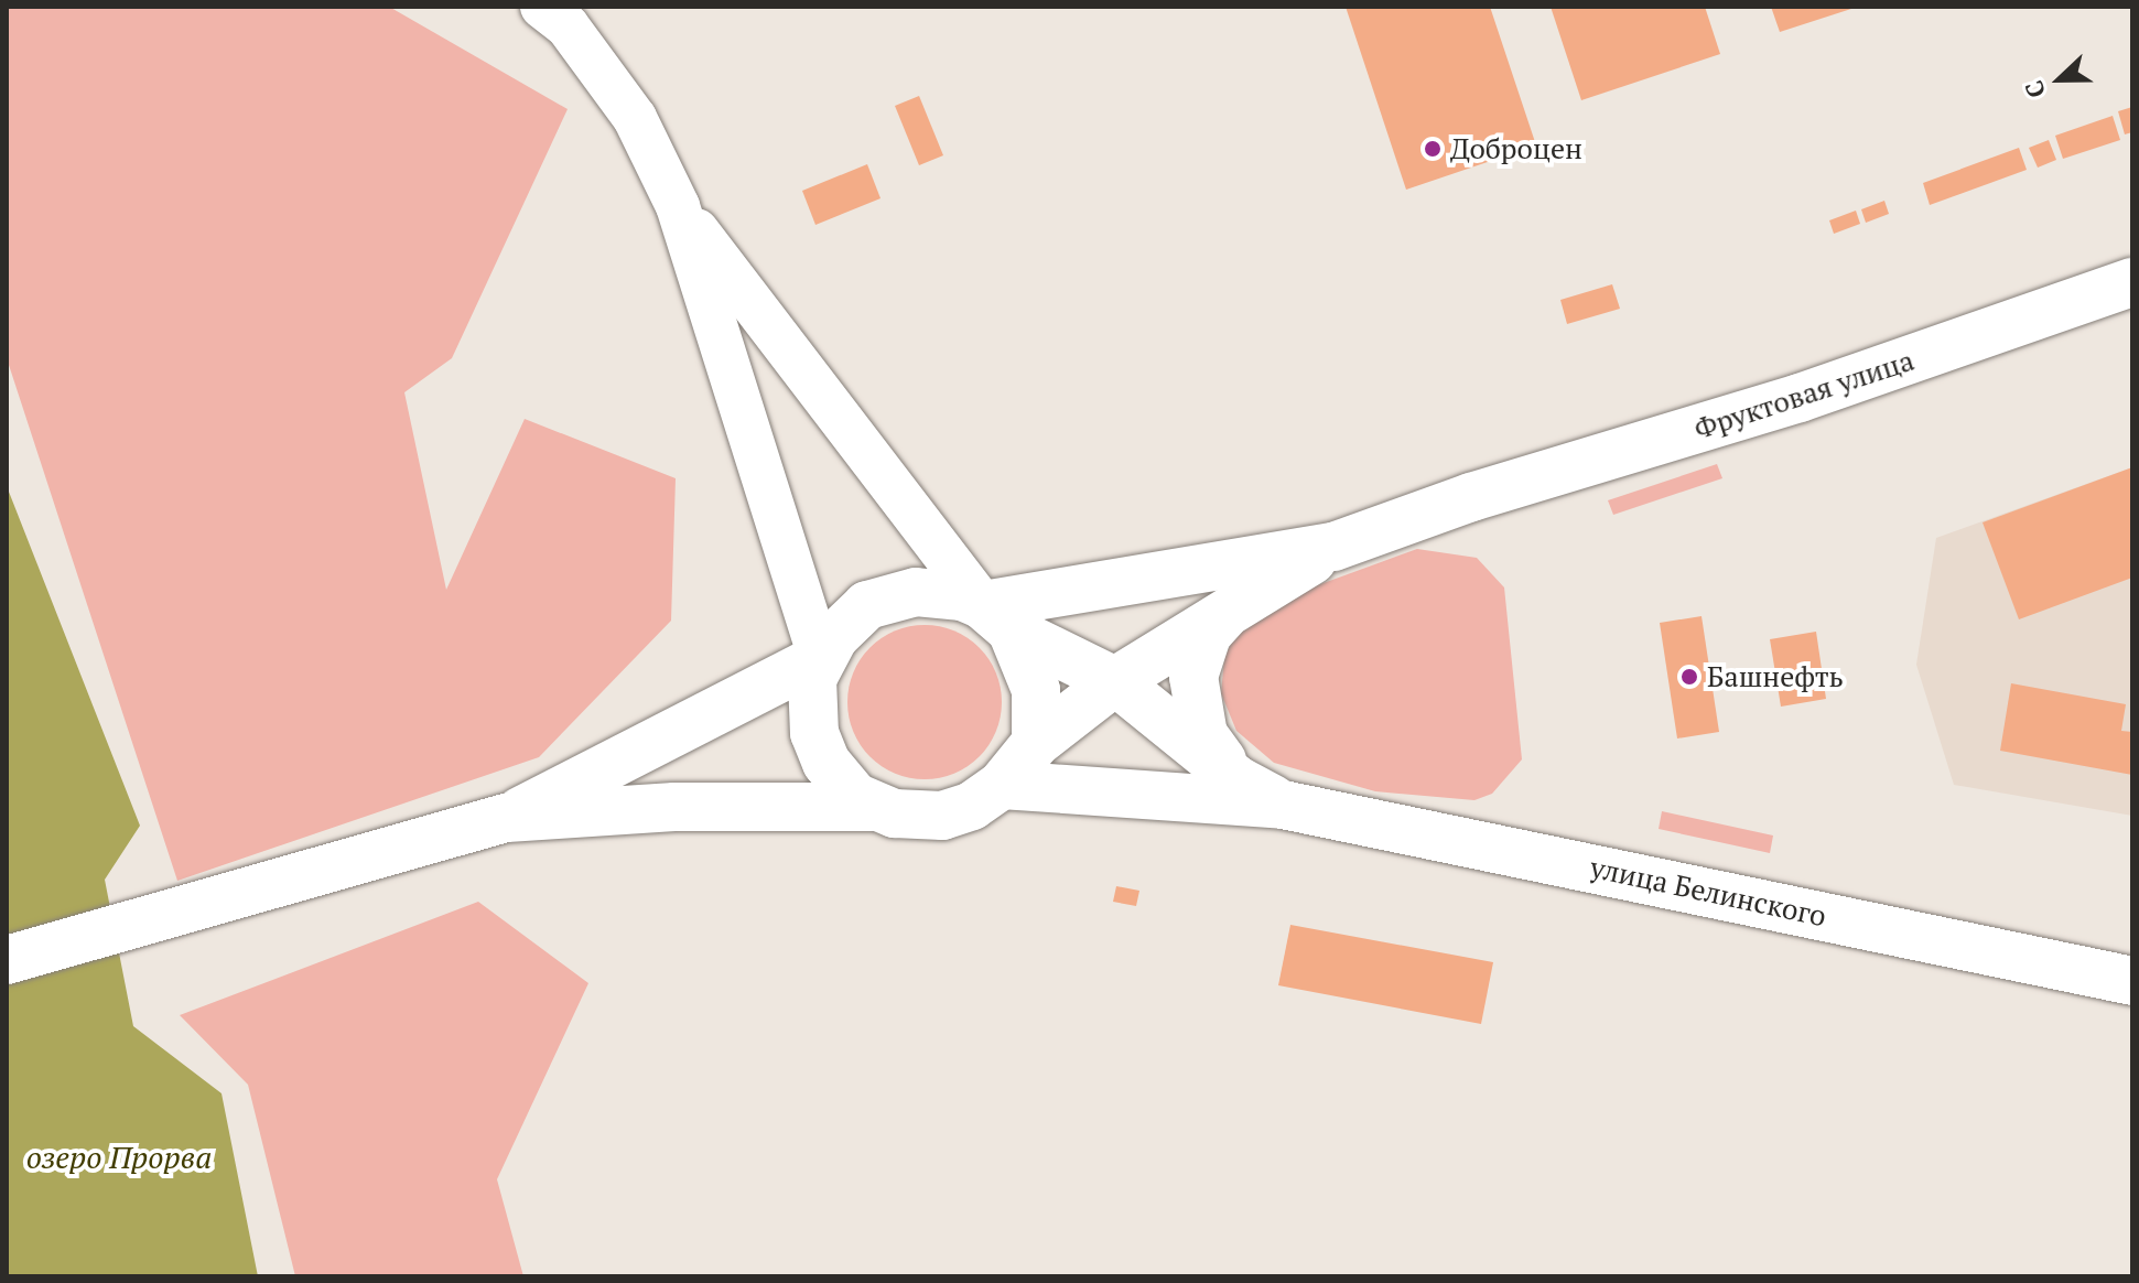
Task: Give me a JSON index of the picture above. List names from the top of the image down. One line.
{"streets":{"main road":["Фруктовая улица","улица Белинского"]},"water":["озеро Прорва"],"places":["Доброцен","Башнефть"],"north":"left"}
